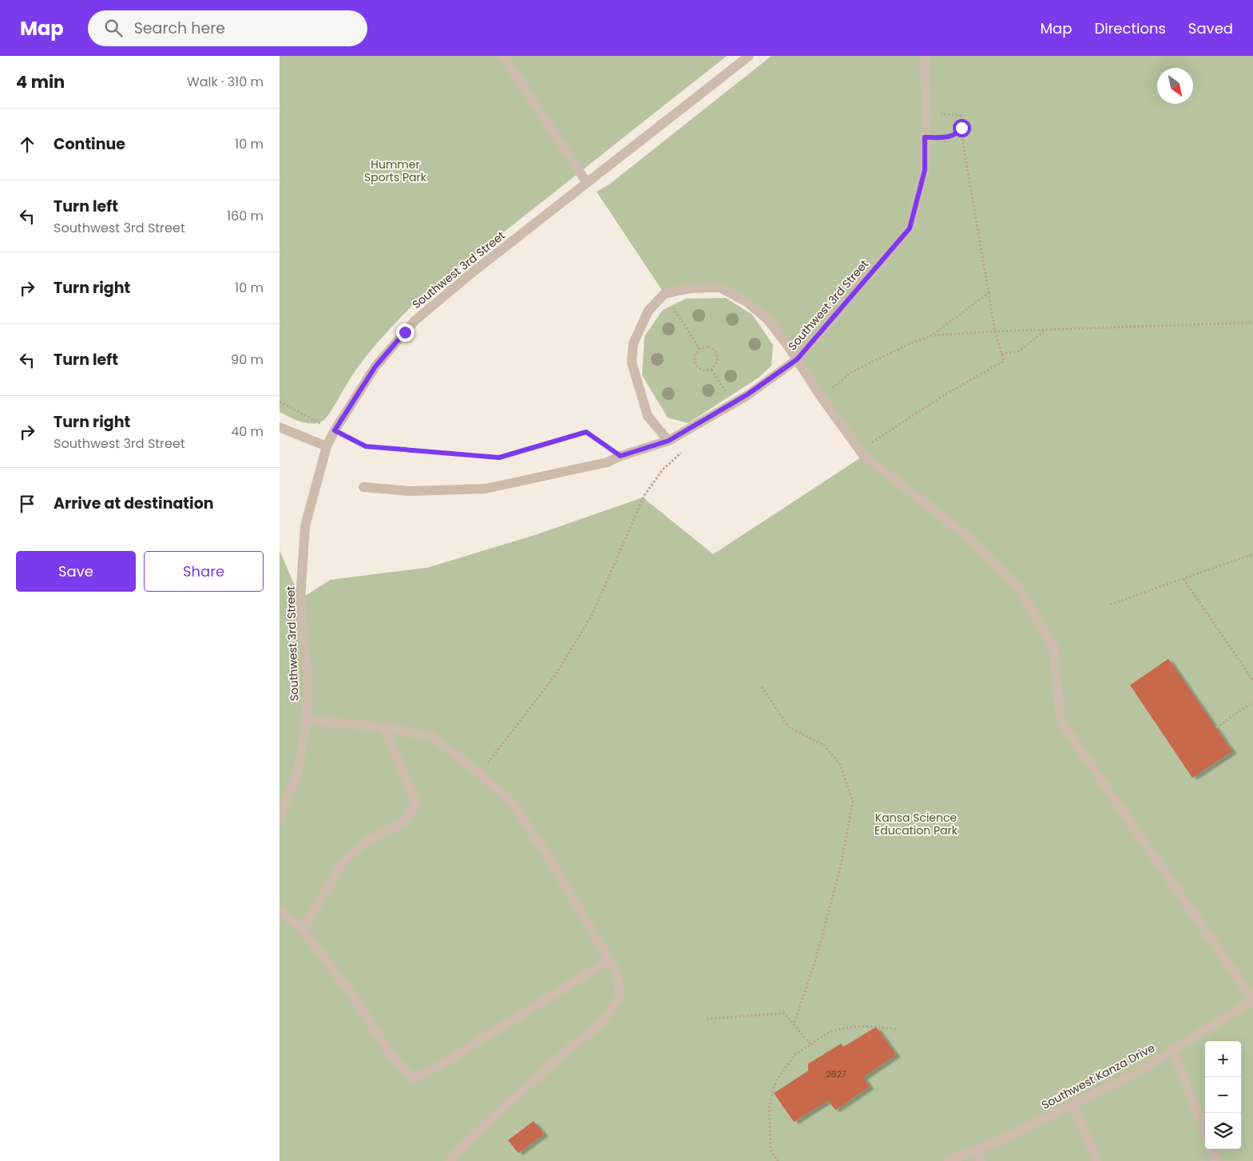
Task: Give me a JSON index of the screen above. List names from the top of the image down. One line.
{"streets":{"street":["Southwest 3rd Street","Southwest Kanza Drive"]},"parks":["Hummer Sports Park","Kansa Science Education Park"],"house_numbers":["2827"],"north":"bottom right","page":{"header":"Map","search":"Search here","nav":["Map","Directions","Saved"],"heading":["4 min","Walk · 310 m"],"list":[["Continue","10 m"],["Turn left","Southwest 3rd Street","160 m"],["Turn right","10 m"],["Turn left","90 m"],["Turn right","Southwest 3rd Street","40 m"],"Arrive at destination"],"buttons":["Save","Share"],"map_buttons":["+","−"]}}
